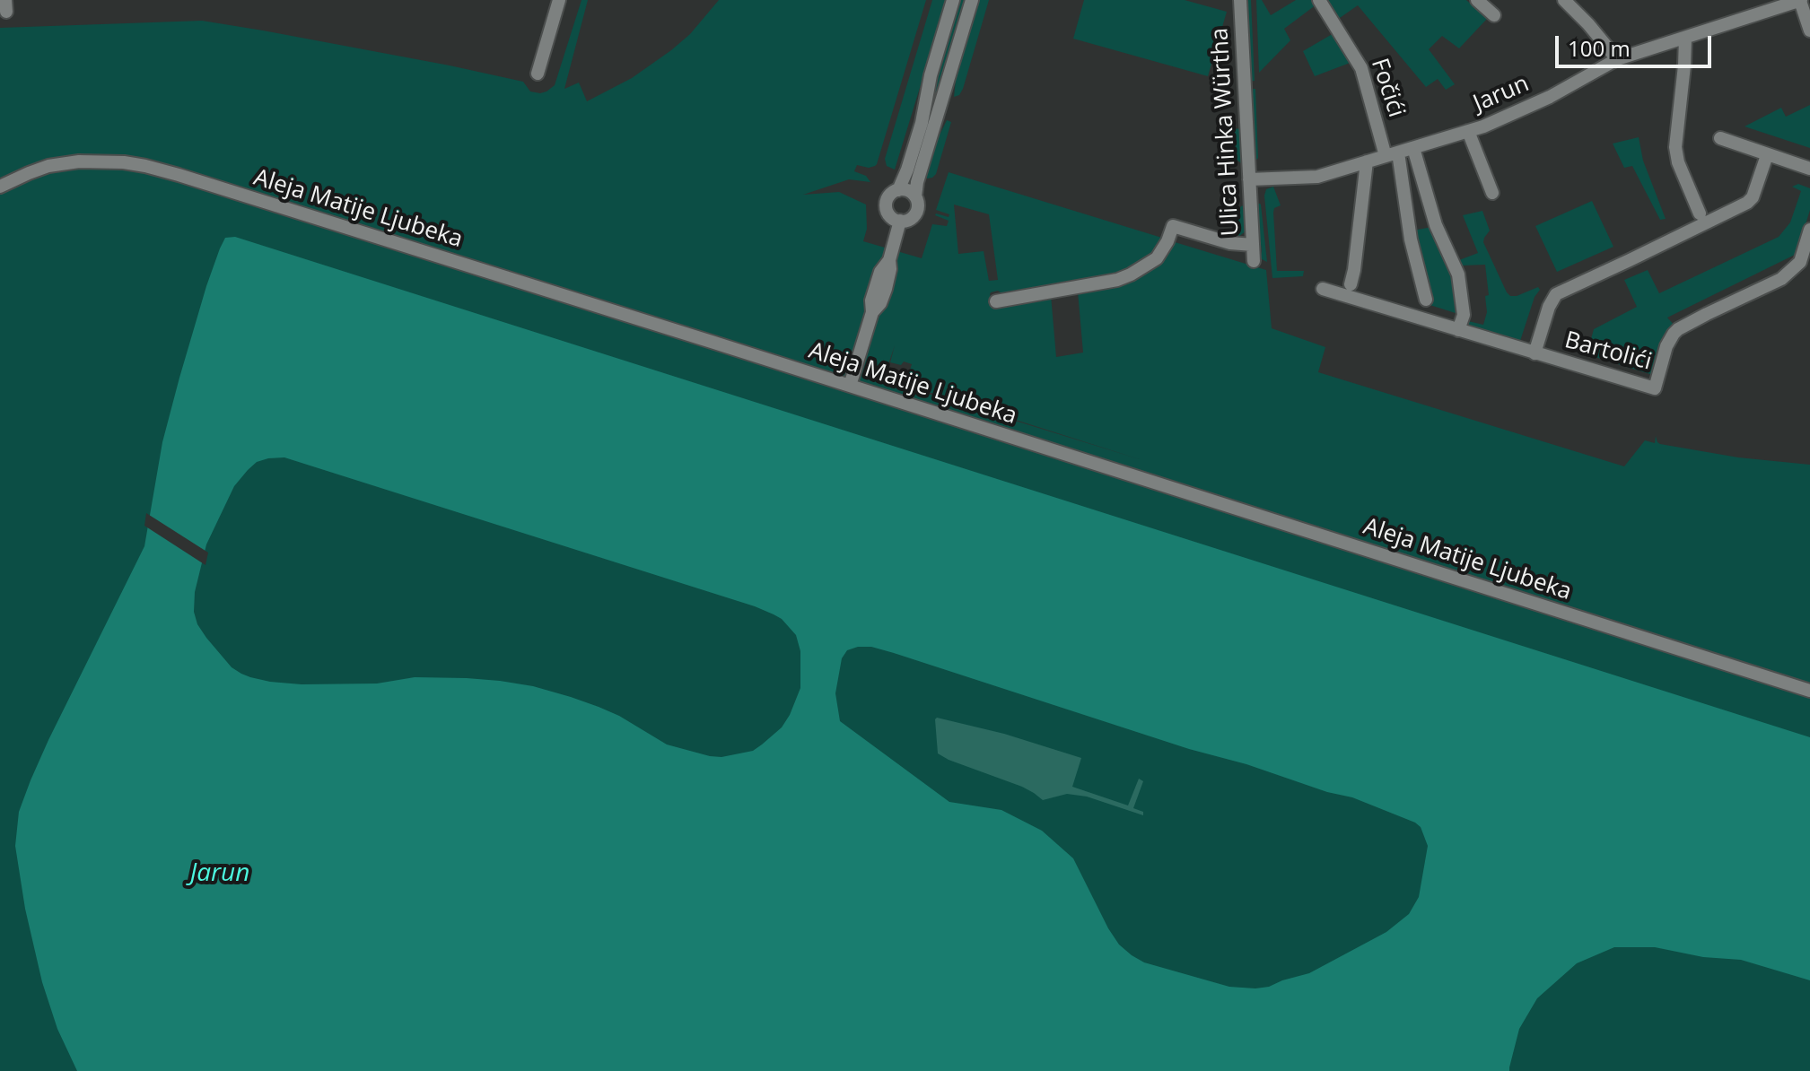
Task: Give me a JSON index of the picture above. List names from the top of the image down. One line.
{"streets":{"street":["Fočići","Jarun","Ulica Hinka Würtha","Aleja Matije Ljubeka","Bartolići"]},"crossings":[["Fočići","Jarun"],["Jarun","Ulica Hinka Würtha"]],"water":["Jarun"],"scale_bar":"100 m"}
